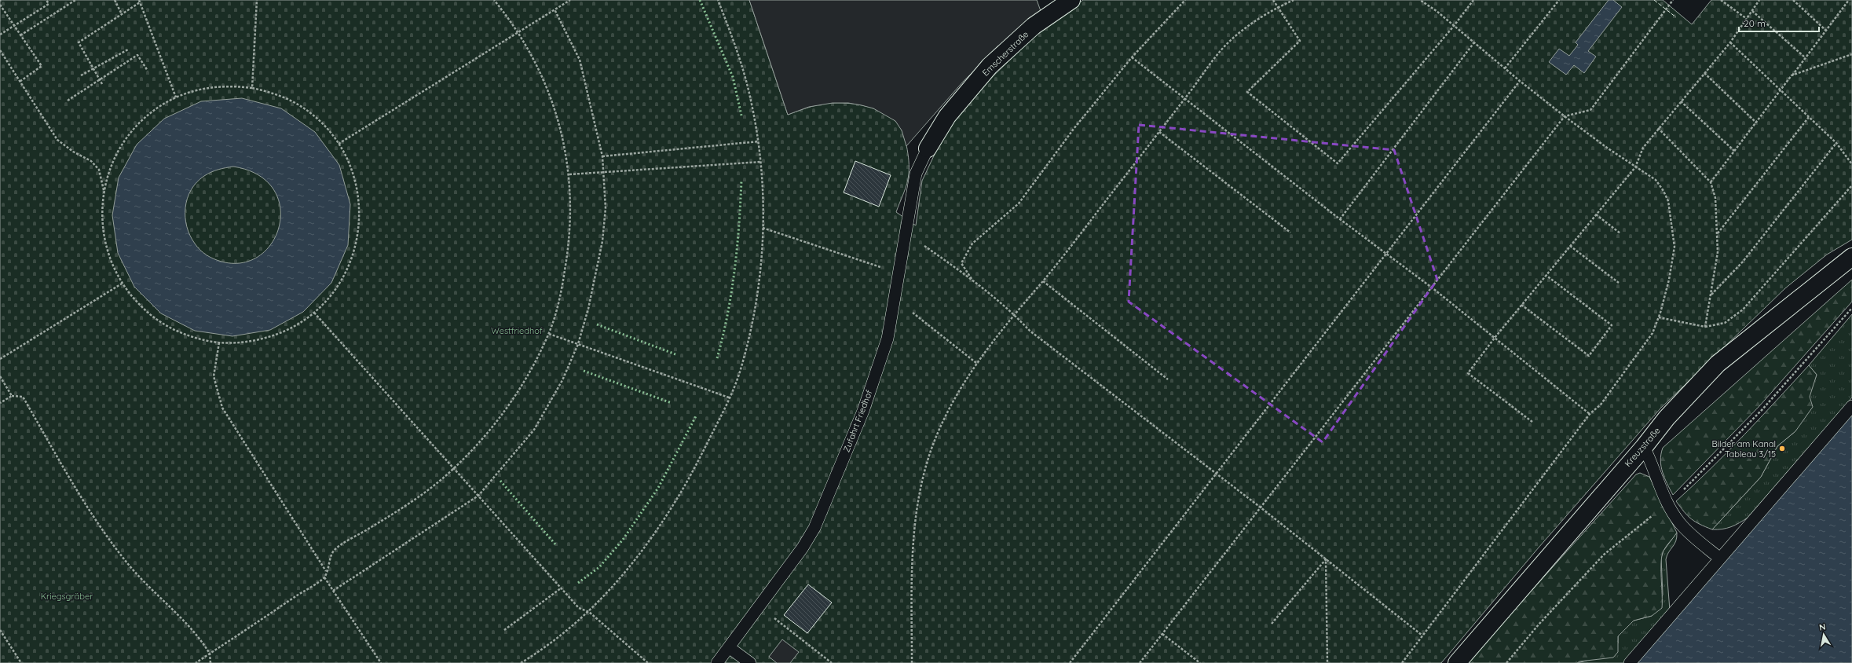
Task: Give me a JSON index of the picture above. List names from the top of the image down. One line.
{"streets":{"street":["Emscherstraße","Kreuzstraße"],"lane":["Zufahrt Friedhof"]},"crossings":[["Emscherstraße","Zufahrt Friedhof"]],"parks":["Westfriedhof","Kriegsgräber"],"places":["Bilder am Kanal Tableau 3/15"],"scale_bar":"20 m","north":"top"}
